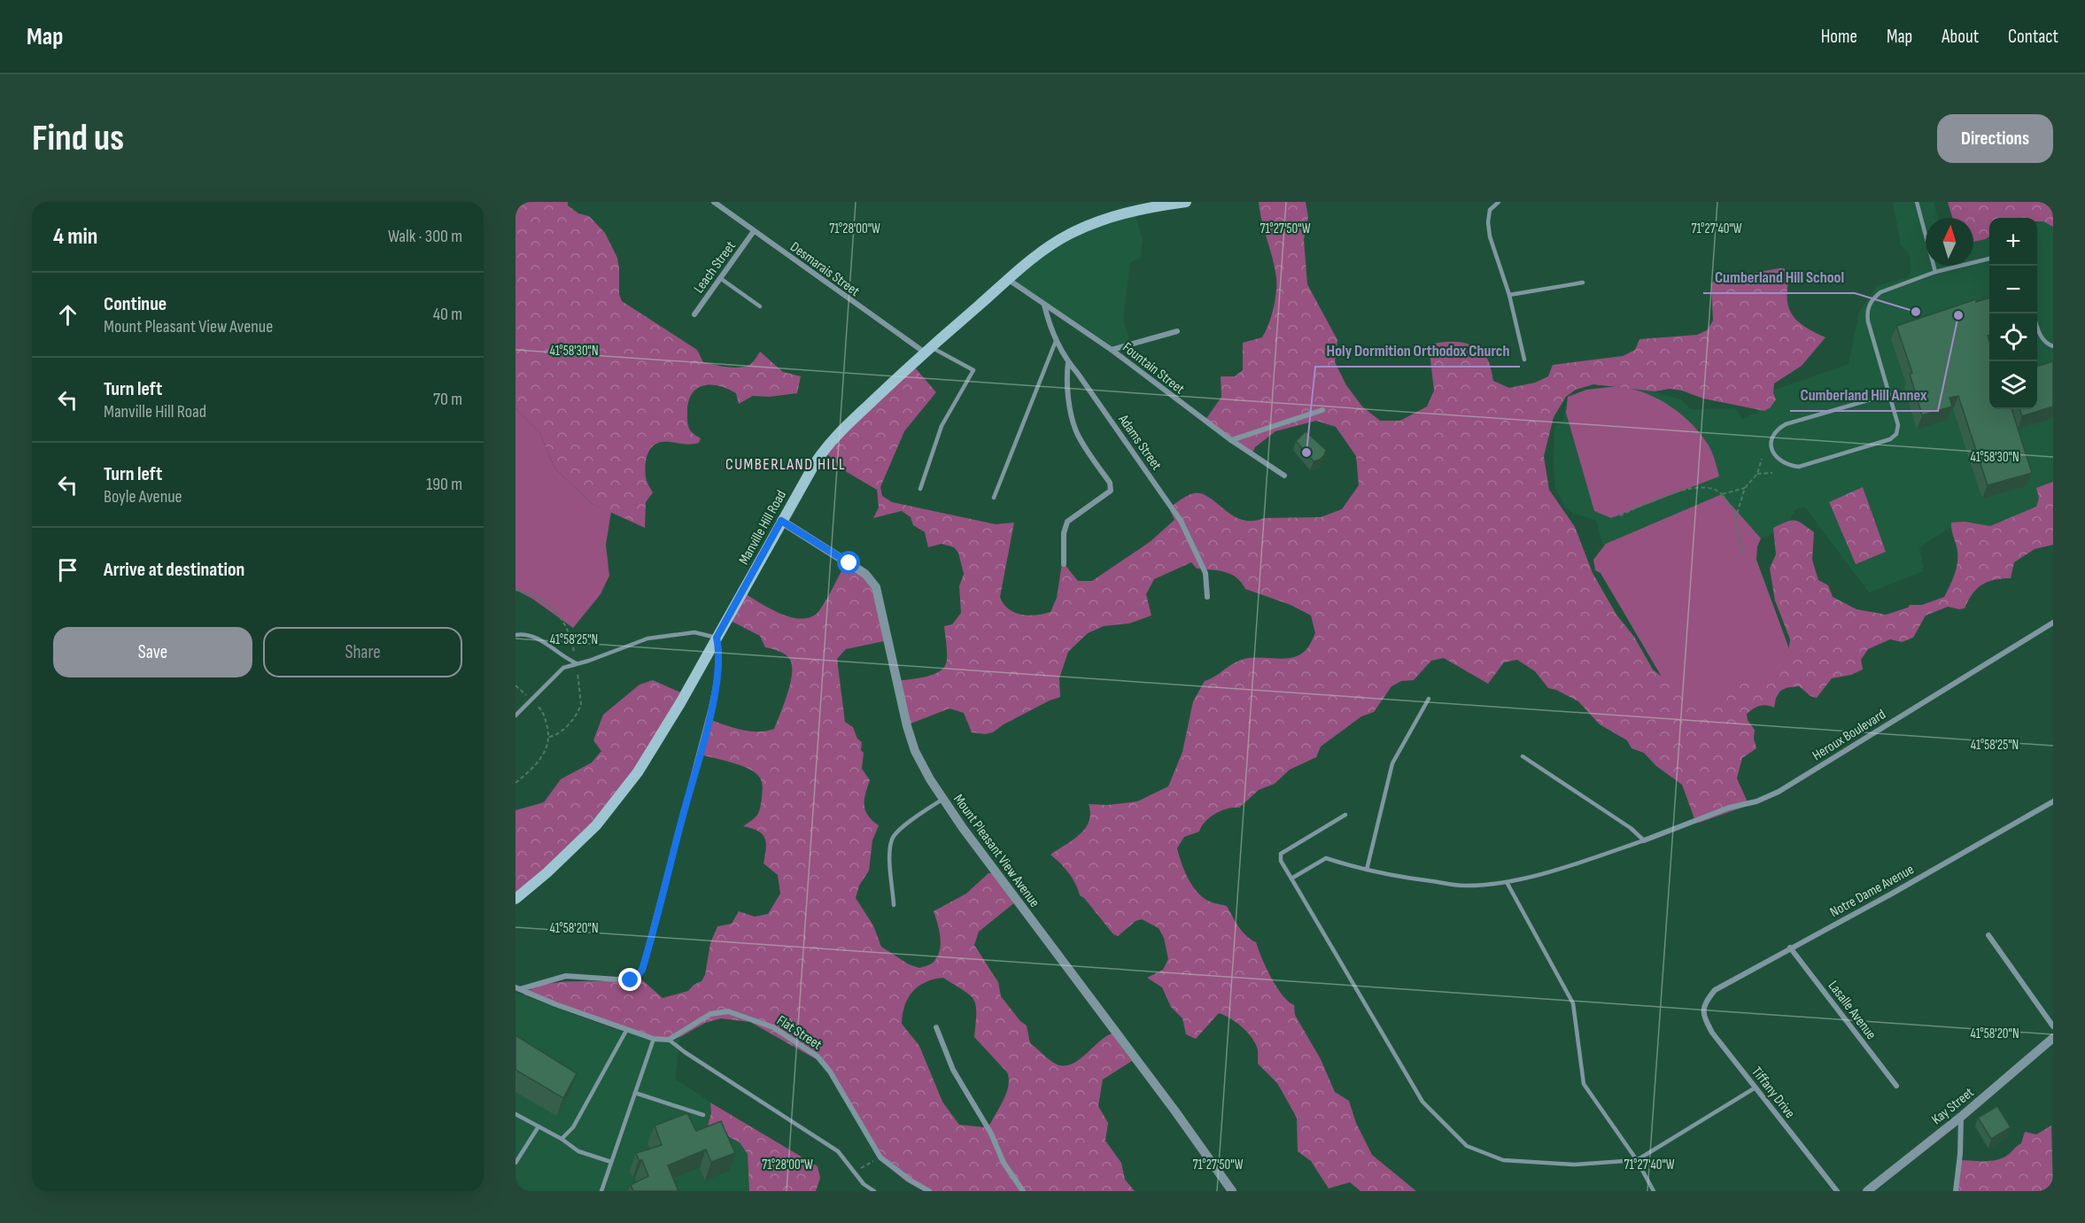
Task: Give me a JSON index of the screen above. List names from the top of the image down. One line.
{"streets":{"main road":["Manville Hill Road"],"street":["Leach Street","Desmarais Street","Fountain Street","Adams Street","Heroux Boulevard","Mount Pleasant View Avenue","Notre Dame Avenue","Lasalle Avenue","Flat Street","Tiffany Drive","Kay Street"]},"crossings":[["Leach Street","Desmarais Street"],["Desmarais Street","Manville Hill Road"],["Fountain Street","Adams Street"],["Fountain Street","Manville Hill Road"],["Manville Hill Road","Mount Pleasant View Avenue"],["Notre Dame Avenue","Lasalle Avenue"],["Notre Dame Avenue","Tiffany Drive"]],"districts":["CUMBERLAND HILL"],"places":["Cumberland Hill School","Cumberland Hill Annex","Holy Dormition Orthodox Church"],"north":"top","page":{"header":"Map","nav":["Home","Map","About","Contact"],"buttons":["Directions",["Save","Share"]],"title":"Find us","heading":["4 min","Walk · 300 m"],"map_buttons":["+","−"],"list":[["Continue","Mount Pleasant View Avenue","40 m"],["Turn left","Manville Hill Road","70 m"],["Turn left","Boyle Avenue","190 m"],"Arrive at destination"]},"coordinates":["71°28'00\"W","71°27'50\"W","71°27'40\"W","41°58'30\"N","41°58'25\"N","41°58'20\"N"]}
